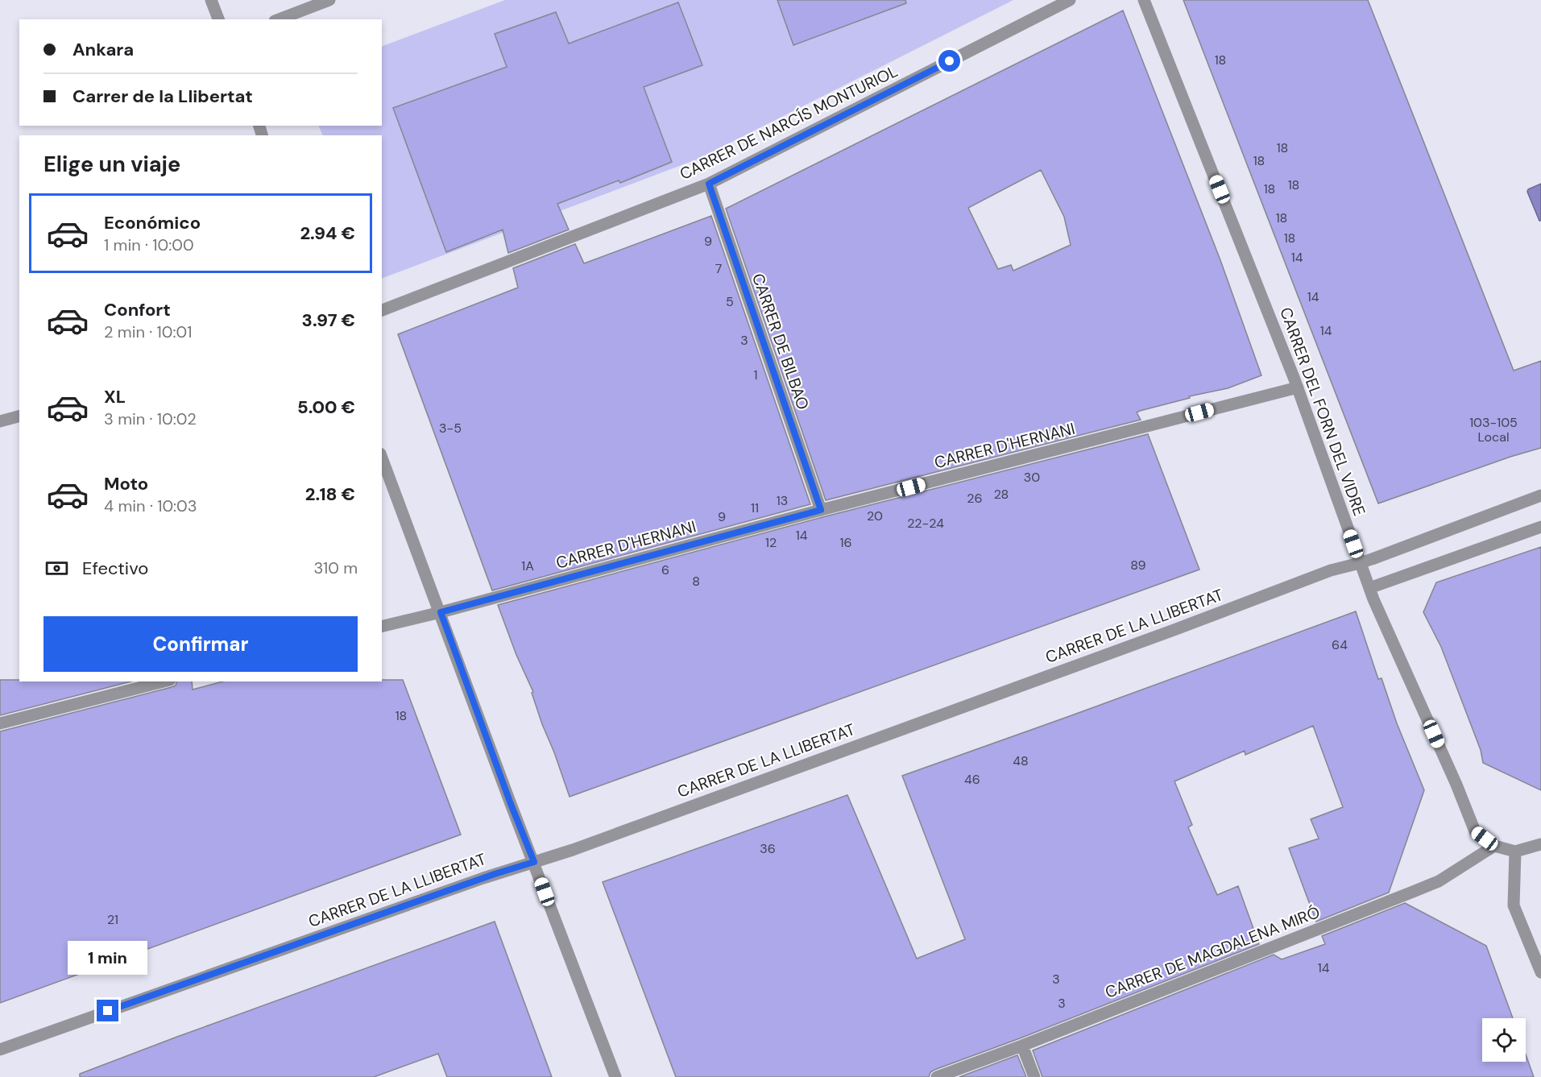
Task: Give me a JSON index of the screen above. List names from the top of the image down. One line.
{"streets":{"street":["CARRER DE NARCÍS MONTURIOL","CARRER DE BILBAO","CARRER DEL FORN DEL VIDRE","CARRER D'HERNANI","CARRER DE LA LLIBERTAT","CARRER DE MAGDALENA MIRÓ"]},"crossings":[["CARRER DE NARCÍS MONTURIOL","CARRER DE BILBAO"],["CARRER DE BILBAO","CARRER D'HERNANI"],["CARRER DEL FORN DEL VIDRE","CARRER D'HERNANI"],["CARRER DEL FORN DEL VIDRE","CARRER DE LA LLIBERTAT"],["CARRER DEL FORN DEL VIDRE","CARRER DE MAGDALENA MIRÓ"]],"house_numbers":["18","18","18","18","18","18","18","9","14","7","14","5","14","3","1","103-105 Local","3-5","30","28","26","13","11","20","9","22-24","14","12","16","89","1A","6","8","64","18","48","46","36","21","14","3","3"],"page":{"banner":["Ankara","Carrer de la Llibertat"],"heading":"Elige un viaje","list":[{"name":"Económico","note":"1 min · 10:00","value":"2.94 €"},{"name":"Confort","note":"2 min · 10:01","value":"3.97 €"},{"name":"XL","note":"3 min · 10:02","value":"5.00 €"},{"name":"Moto","note":"4 min · 10:03","value":"2.18 €"}],"pay":["Efectivo","310 m"],"buttons":"Confirmar","bubble":"1 min"}}
